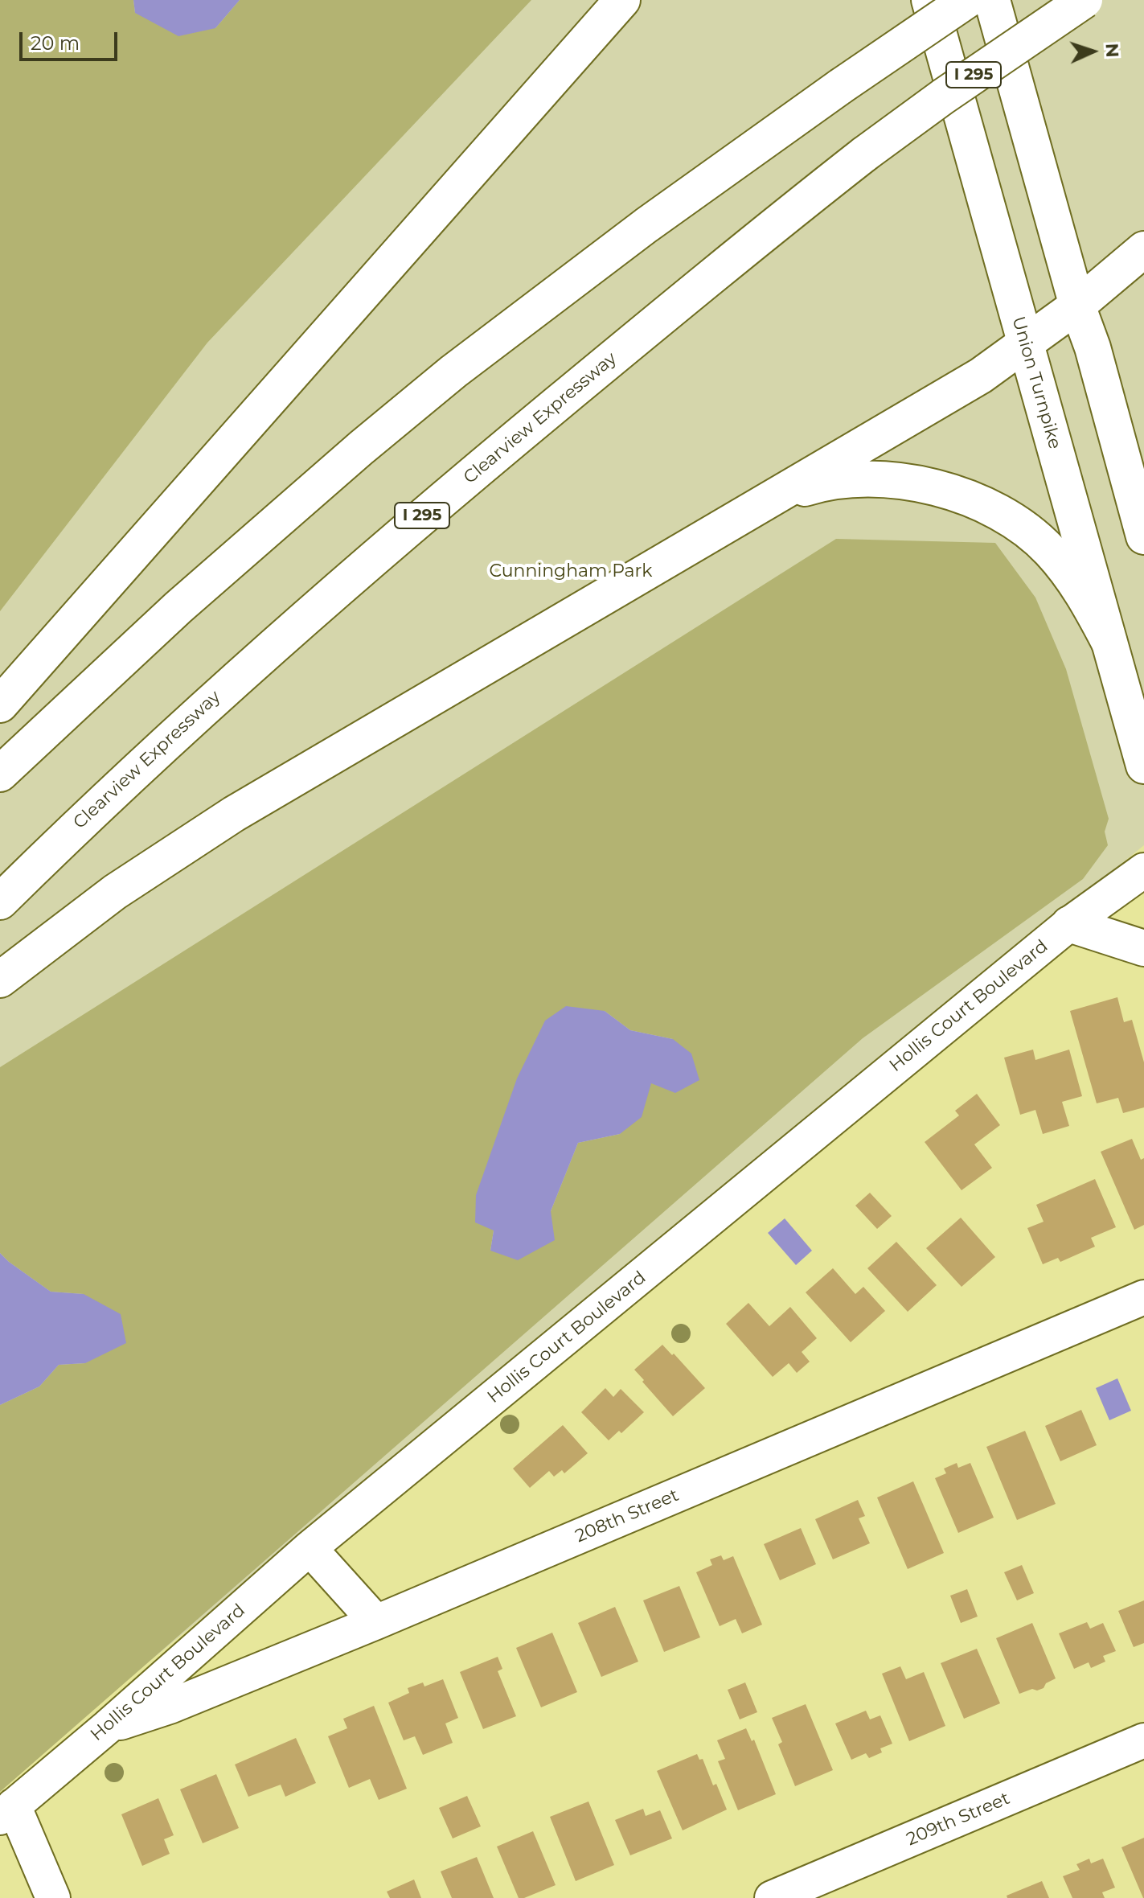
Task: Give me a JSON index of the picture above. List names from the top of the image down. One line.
{"streets":{"main road":["I 295","Union Turnpike","Clearview Expressway"],"street":["Hollis Court Boulevard","208th Street","209th Street"]},"crossings":[["Hollis Court Boulevard","208th Street"]],"parks":["Cunningham Park"],"scale_bar":"20 m","north":"right"}
